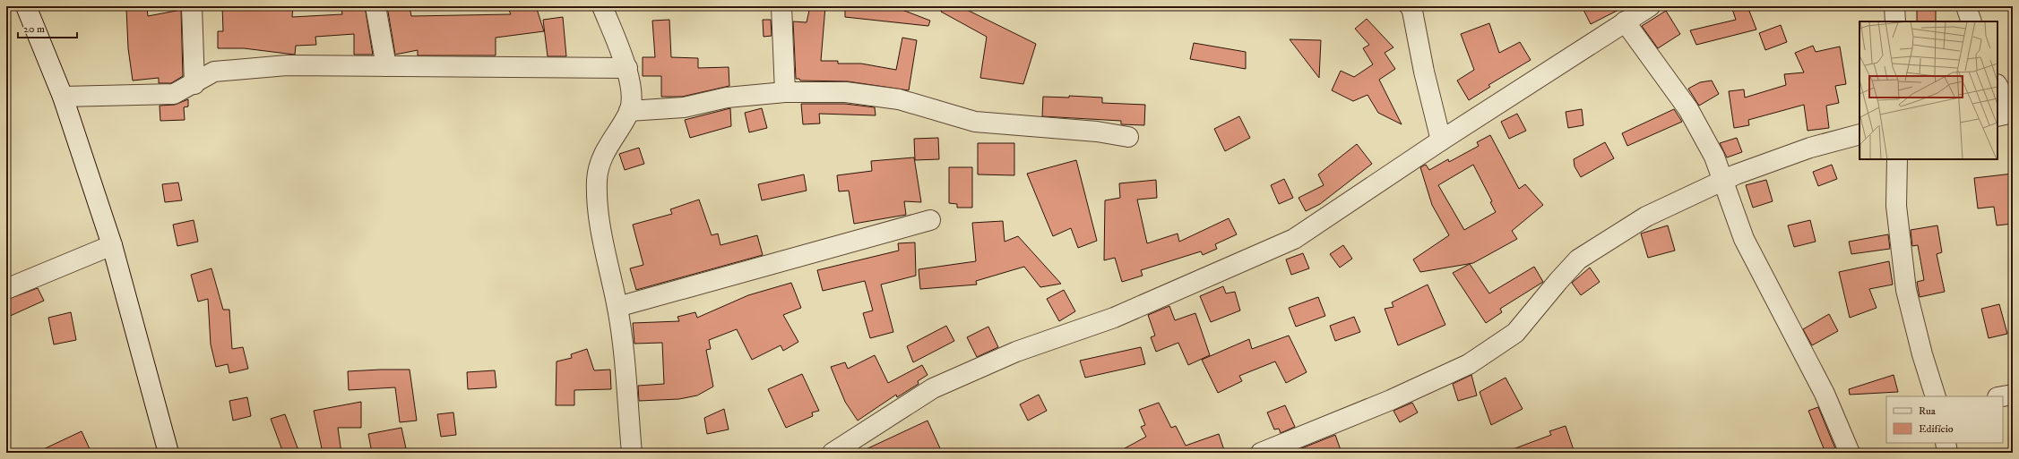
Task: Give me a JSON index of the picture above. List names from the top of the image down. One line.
{"legend":["Rua","Edifício"],"scale_bar":"20 m"}
